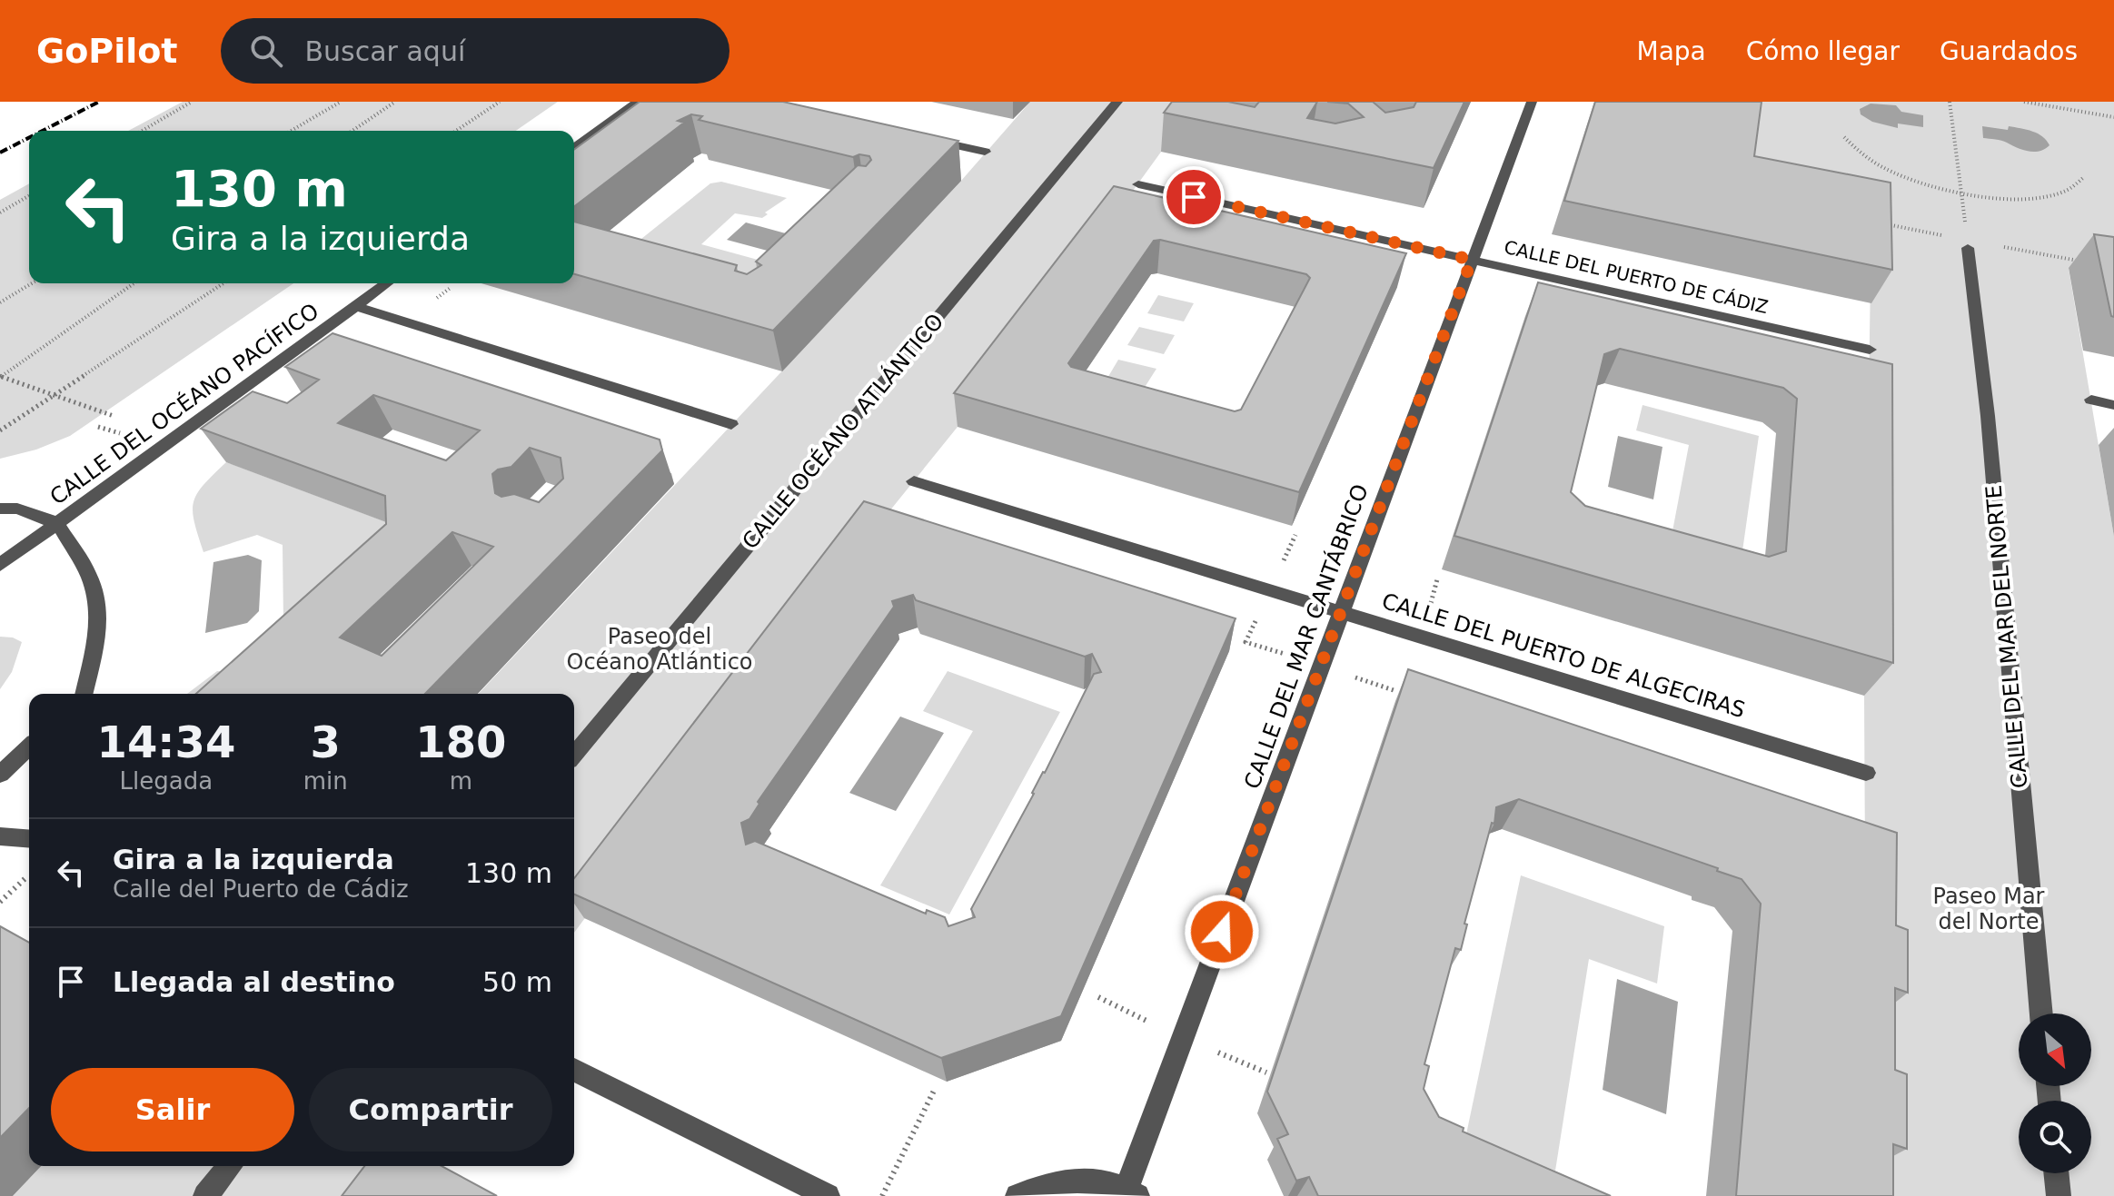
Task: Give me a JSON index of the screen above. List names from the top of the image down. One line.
{"streets":{"street":["CALLE DEL PUERTO DE CÁDIZ","CALLE DEL OCÉANO PACÍFICO","CALLE OCÉANO ATLÁNTICO","CALLE DEL MAR CANTÁBRICO","CALLE DEL MAR DEL NORTE","CALLE DEL PUERTO DE ALGECIRAS"]},"crossings":[["CALLE DEL PUERTO DE CÁDIZ","CALLE DEL MAR CANTÁBRICO"],["CALLE DEL MAR CANTÁBRICO","CALLE DEL PUERTO DE ALGECIRAS"]],"parks":["Paseo del Océano Atlántico","Paseo Mar del Norte"],"north":"bottom right","page":{"header":"GoPilot","search":"Buscar aquí","nav":["Mapa","Cómo llegar","Guardados"],"turn":["130 m","Gira a la izquierda"],"eta":["14:34","Llegada","3","min","180","m"],"list":[{"name":"Gira a la izquierda","note":"Calle del Puerto de Cádiz","value":"130 m"},{"name":"Llegada al destino","value":"50 m"}],"buttons":["Salir","Compartir"]}}
